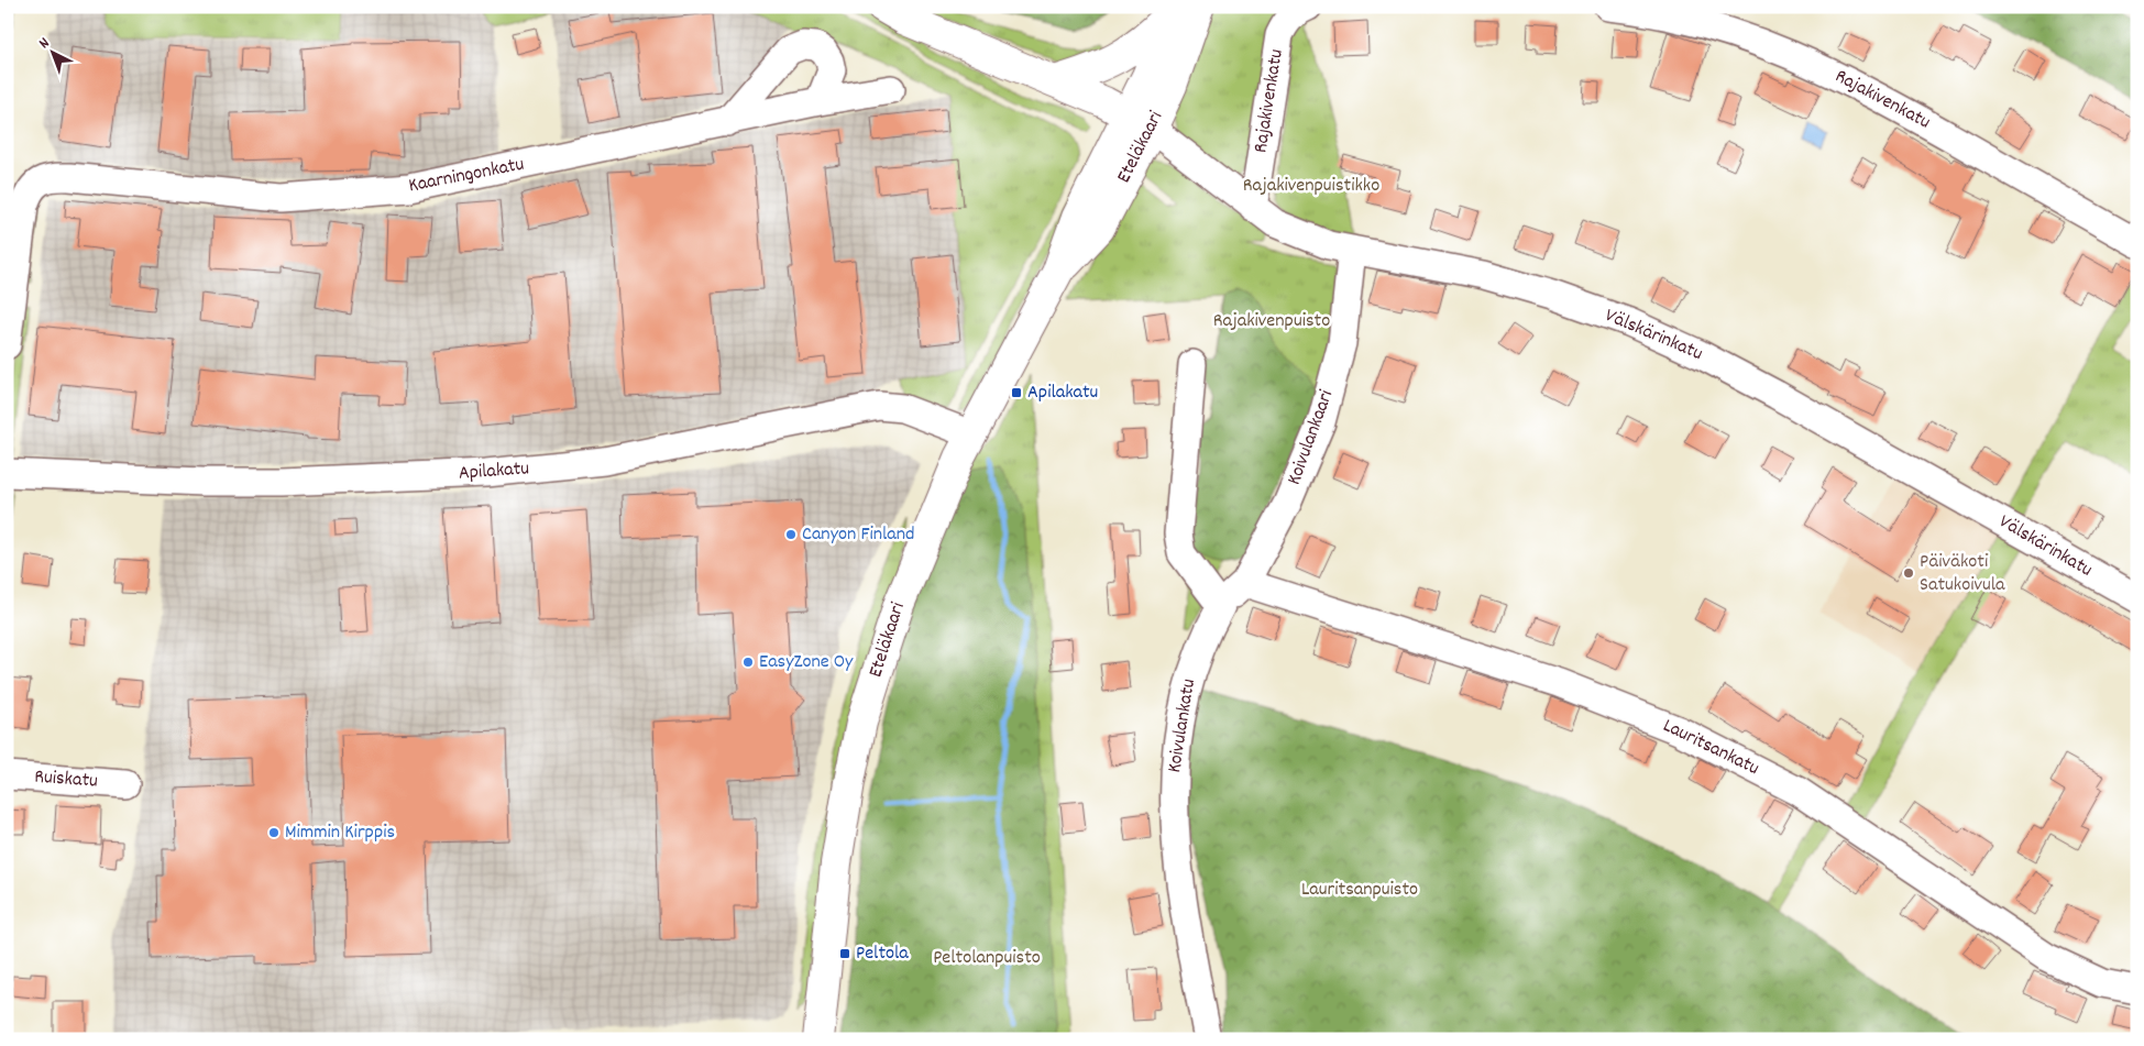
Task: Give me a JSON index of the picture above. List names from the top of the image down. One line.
{"streets":{"main road":["Eteläkaari"],"street":["Rajakivenkatu","Kaarningonkatu","Välskärinkatu","Koivulankaari","Apilakatu","Koivulankatu","Lauritsankatu","Ruiskatu"]},"crossings":[["Rajakivenkatu","Välskärinkatu"],["Eteläkaari","Välskärinkatu"],["Eteläkaari","Apilakatu"],["Välskärinkatu","Koivulankaari"],["Koivulankaari","Koivulankatu"],["Koivulankaari","Lauritsankatu"]],"parks":["Rajakivenpuistikko","Rajakivenpuisto","Lauritsanpuisto","Peltolanpuisto"],"places":{"transit":["Apilakatu","Peltola"],"other":["Canyon Finland","Päiväkoti Satukoivula","EasyZone Oy","Mimmin Kirppis"]},"north":"top left"}
